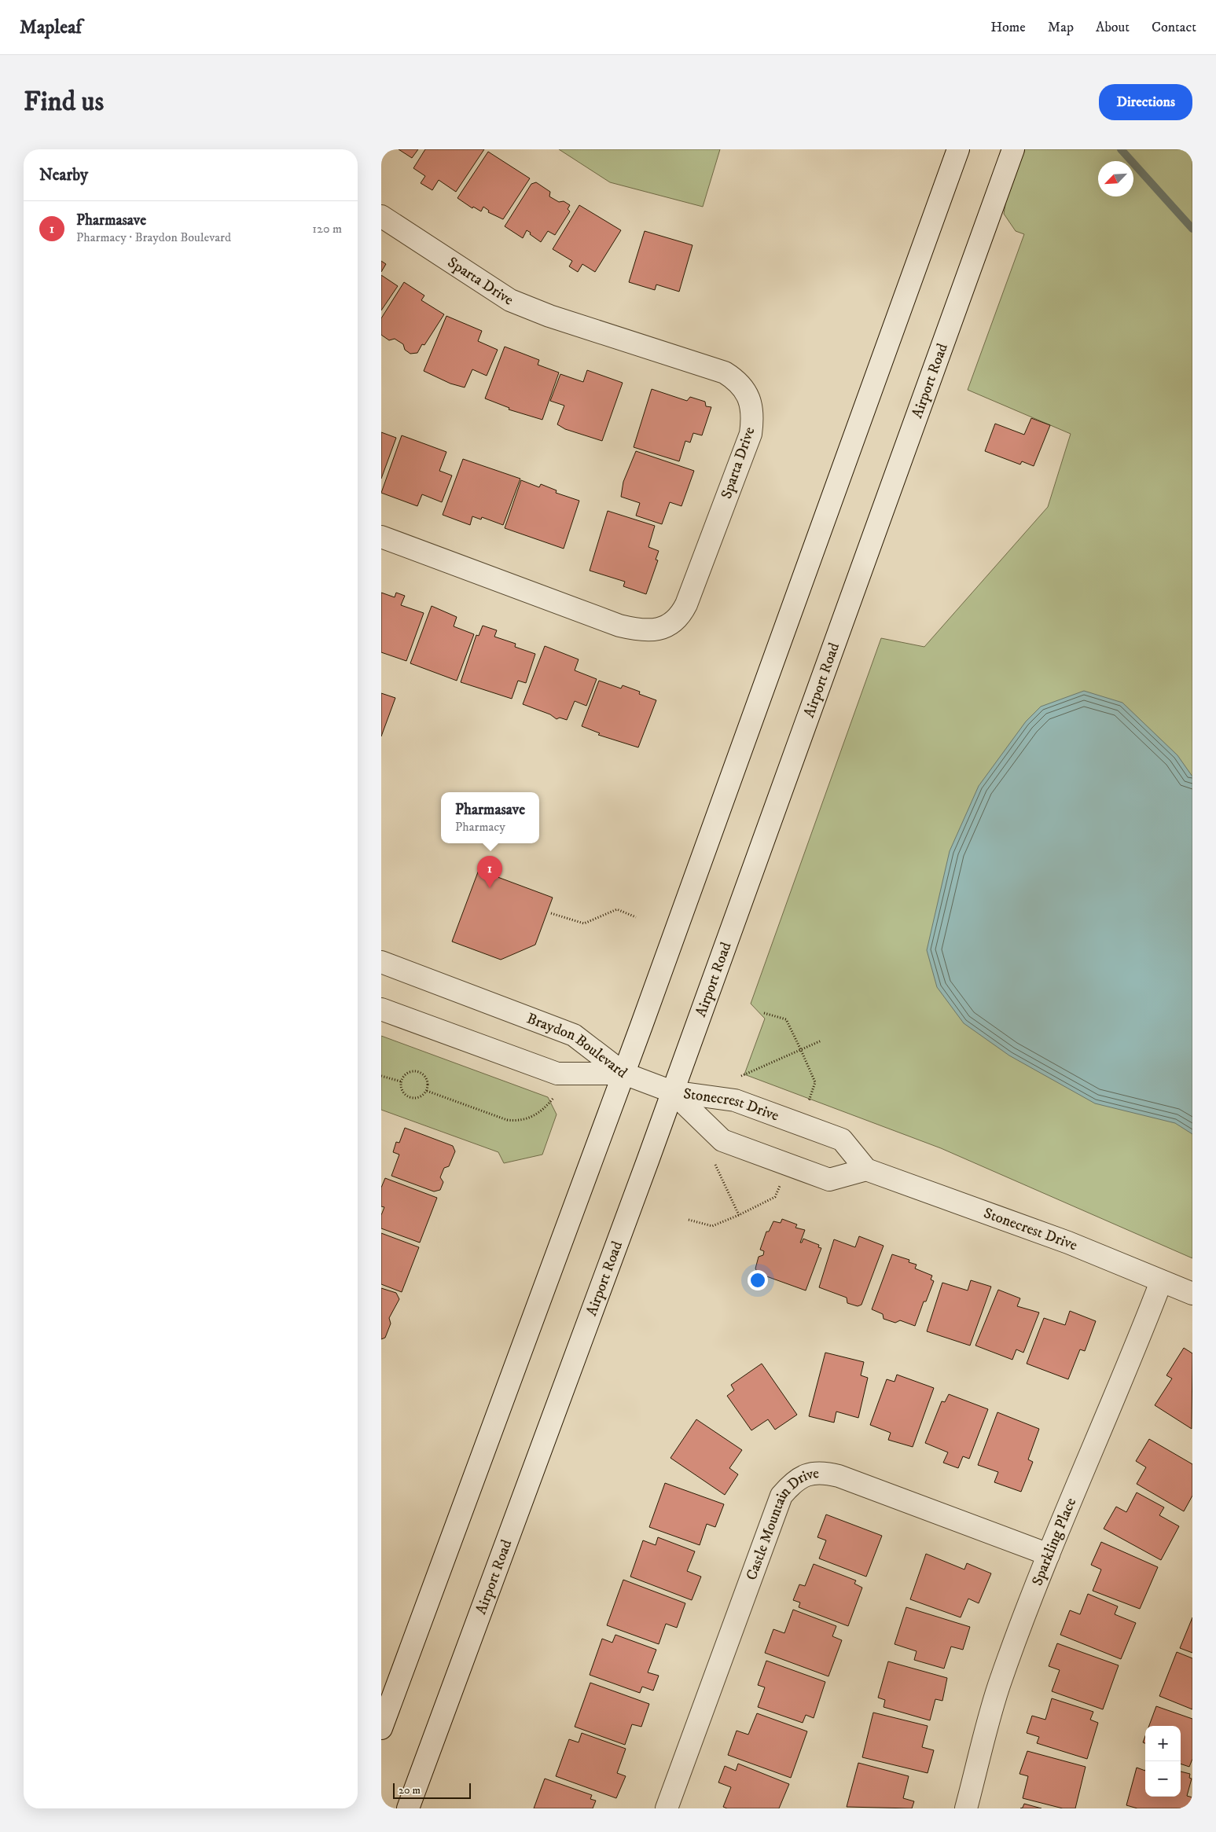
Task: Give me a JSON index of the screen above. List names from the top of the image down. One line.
{"streets":{"street":["Sparta Drive","Airport Road","Braydon Boulevard","Stonecrest Drive","Castle Mountain Drive","Sparkling Place"]},"crossings":[["Airport Road","Stonecrest Drive"],["Braydon Boulevard","Stonecrest Drive"],["Stonecrest Drive","Sparkling Place"],["Castle Mountain Drive","Sparkling Place"]],"scale_bar":"20 m","north":"bottom left","page":{"header":"Mapleaf","nav":["Home","Map","About","Contact"],"buttons":"Directions","title":"Find us","heading":"Nearby","list":[{"mark":"1","name":"Pharmasave","note":"Pharmacy · Braydon Boulevard","value":"120 m"}],"popup":["Pharmasave","Pharmacy"],"pins":"1","map_buttons":["+","−"],"scale":"20 m"}}
